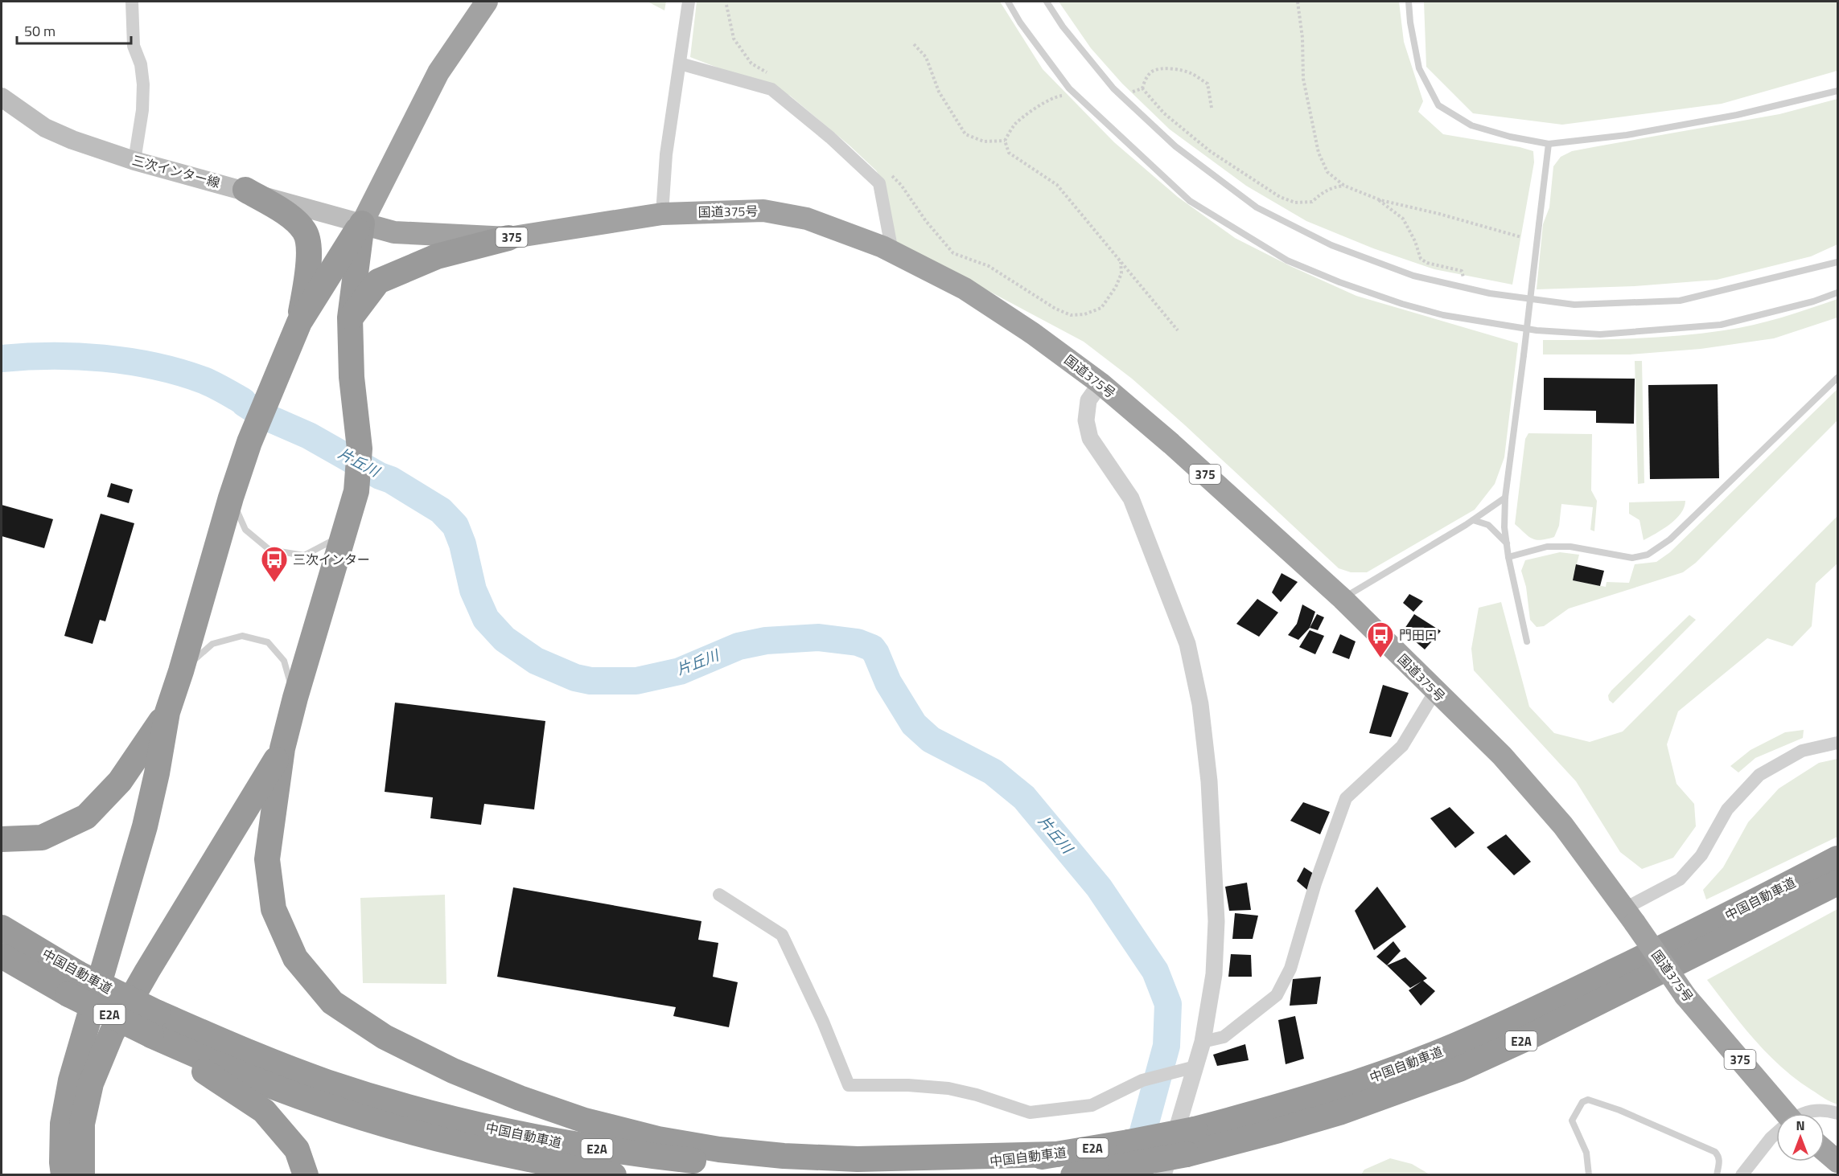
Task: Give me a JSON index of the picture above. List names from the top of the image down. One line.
{"streets":{"highway":["国道375号","375","中国自動車道","E2A"],"main road":["三次インター線"]},"crossings":[["三次インター線","国道375号"]],"water":["片丘川"],"places":{"bus stop":["三次インター","門田口"]},"scale_bar":"50 m","north":"top"}
